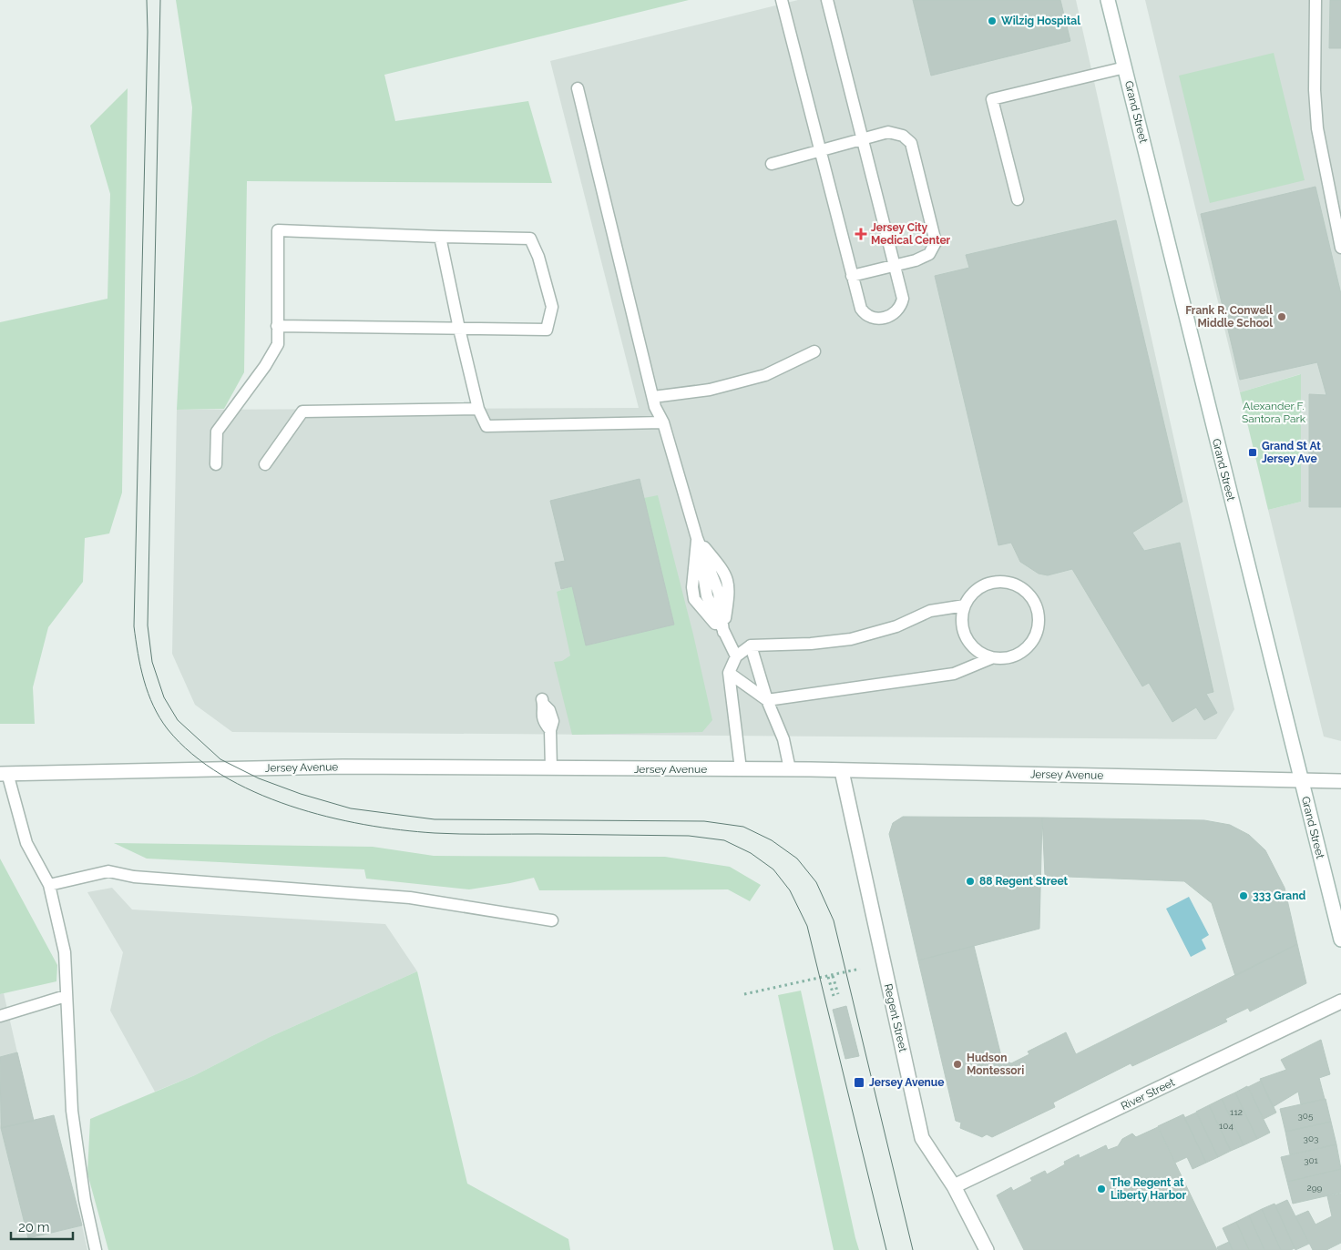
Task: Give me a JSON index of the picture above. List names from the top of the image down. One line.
{"streets":{"street":["Grand Street","Jersey Avenue","Regent Street","River Street"]},"crossings":[["Grand Street","Jersey Avenue"],["Jersey Avenue","Regent Street"],["Regent Street","River Street"]],"parks":["Alexander F. Santora Park"],"places":{"other":["Wilzig Hospital","Frank R. Conwell Middle School","88 Regent Street","333 Grand","Hudson Montessori","The Regent at Liberty Harbor"],"health":["Jersey City Medical Center"],"transit":["Grand St At Jersey Ave","Jersey Avenue"]},"house_numbers":["112","305","104","303","301","299"],"scale_bar":"20 m"}
